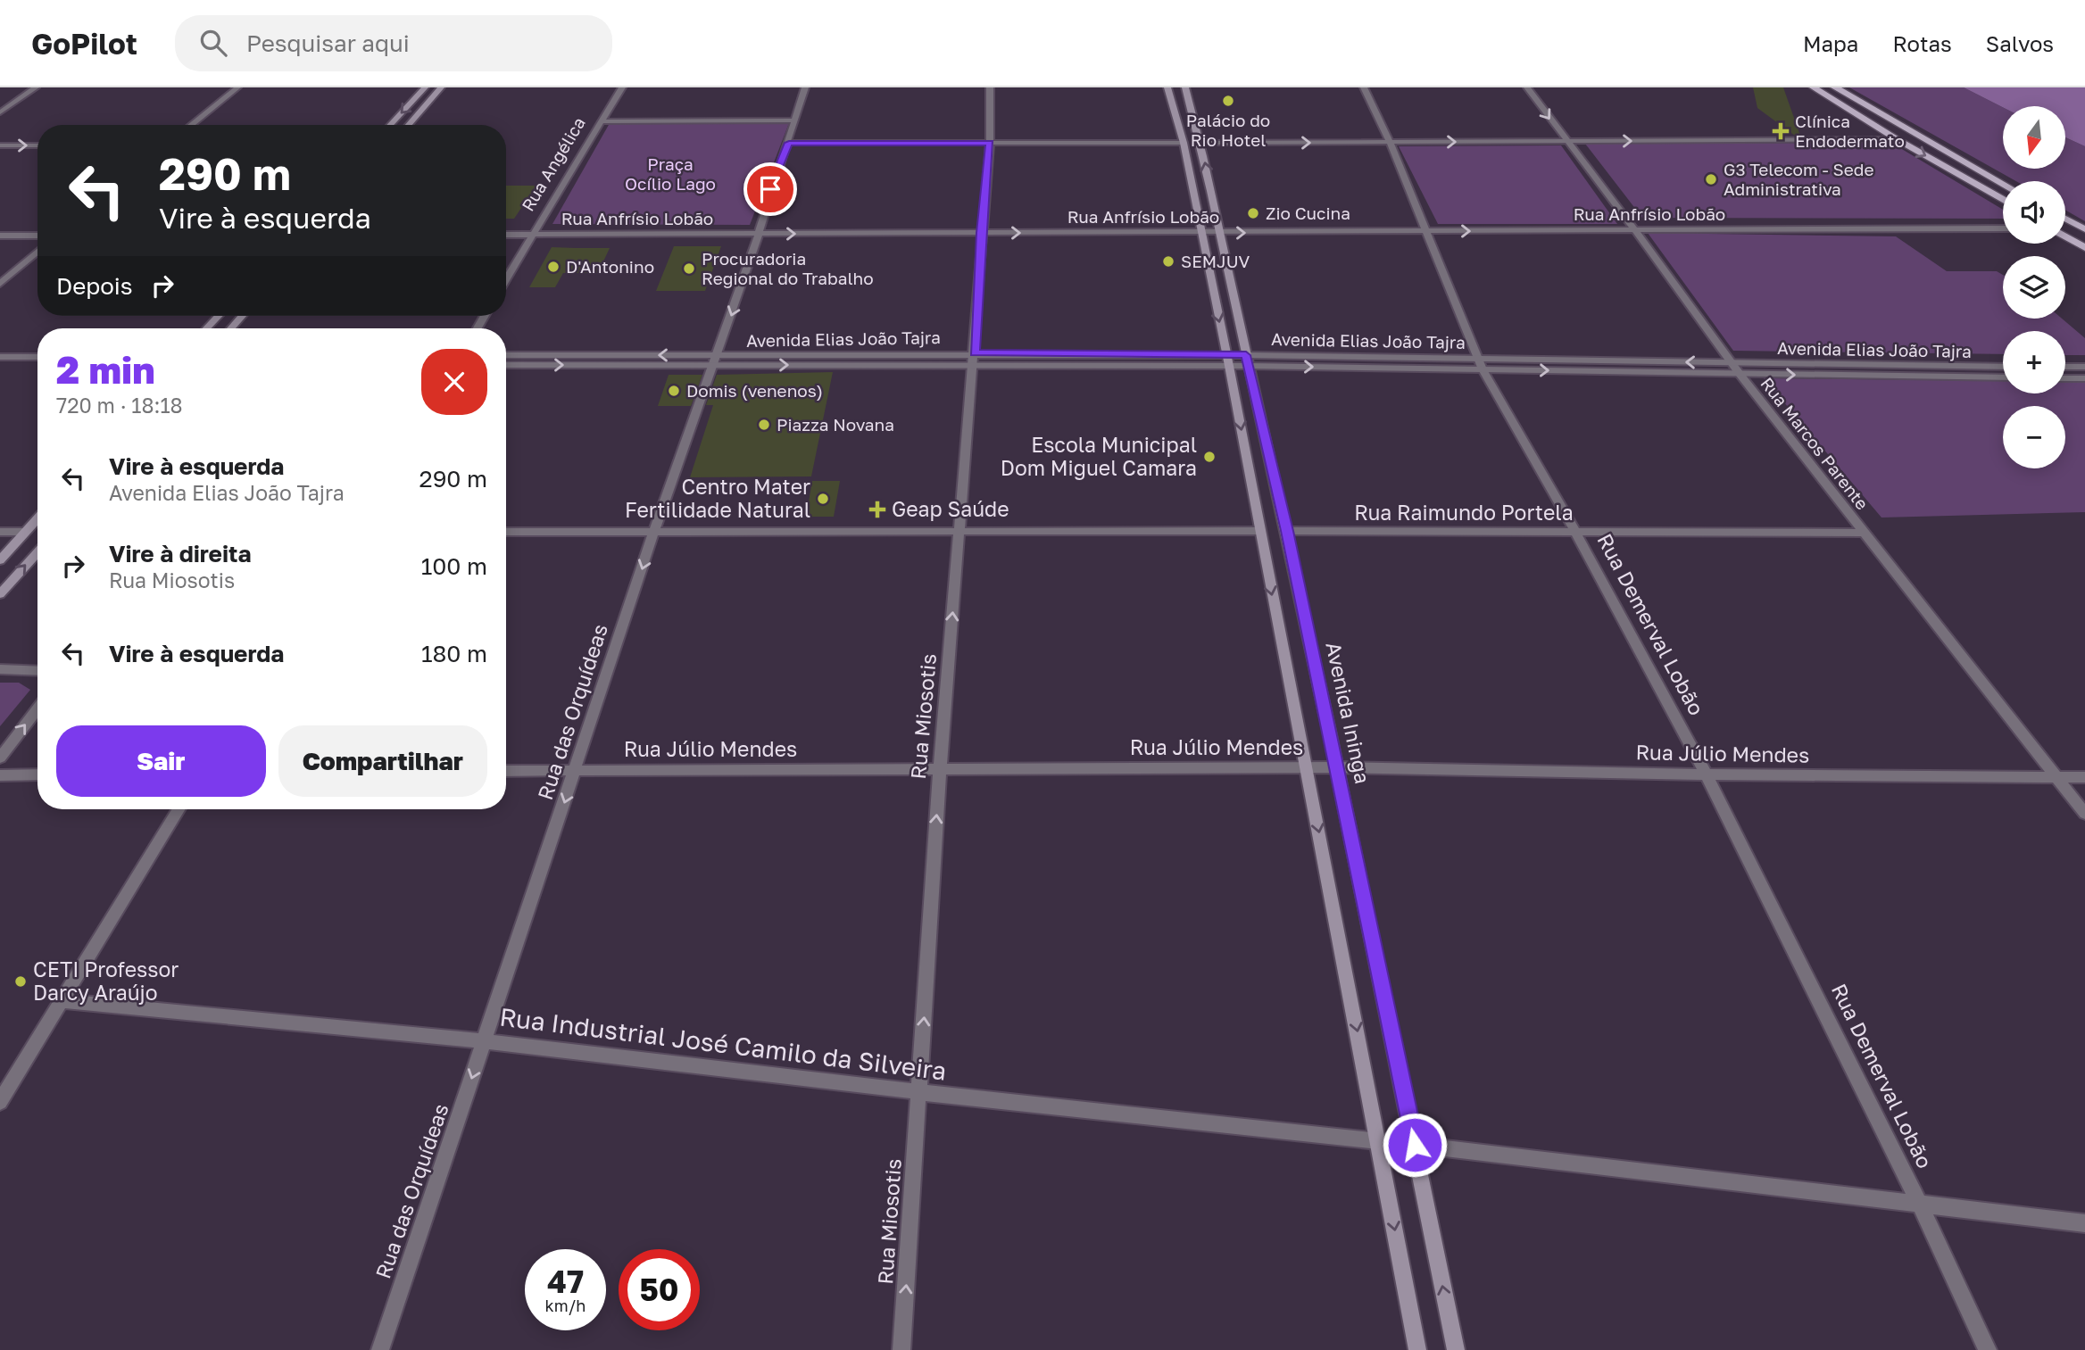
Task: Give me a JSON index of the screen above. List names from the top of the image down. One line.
{"streets":{"main road":["Avenida Ininga"],"street":["Rua Angélica","Rua Anfrísio Lobão","Avenida Elias João Tajra","Rua Marcos Parente","Rua Raimundo Portela","Rua Demerval Lobão","Rua das Orquídeas","Rua Miosotis","Rua Júlio Mendes","Rua Industrial José Camilo da Silveira"]},"crossings":[["Rua Angélica","Rua Anfrísio Lobão"],["Rua Anfrísio Lobão","Rua Marcos Parente"],["Rua Anfrísio Lobão","Rua Demerval Lobão"],["Rua Anfrísio Lobão","Rua das Orquídeas"],["Rua Anfrísio Lobão","Avenida Ininga"],["Rua Anfrísio Lobão","Rua Miosotis"],["Avenida Elias João Tajra","Rua Marcos Parente"],["Avenida Elias João Tajra","Rua Demerval Lobão"],["Avenida Elias João Tajra","Rua das Orquídeas"],["Avenida Elias João Tajra","Avenida Ininga"],["Avenida Elias João Tajra","Rua Miosotis"],["Rua Marcos Parente","Rua Raimundo Portela"],["Rua Marcos Parente","Rua Júlio Mendes"],["Rua Raimundo Portela","Rua Demerval Lobão"],["Rua Raimundo Portela","Avenida Ininga"],["Rua Demerval Lobão","Rua Júlio Mendes"],["Rua das Orquídeas","Rua Júlio Mendes"],["Rua das Orquídeas","Rua Industrial José Camilo da Silveira"],["Avenida Ininga","Rua Júlio Mendes"],["Rua Miosotis","Rua Júlio Mendes"],["Rua Miosotis","Rua Industrial José Camilo da Silveira"]],"one_way":["Rua das Orquídeas","Rua Miosotis"],"parks":["Praça Ocílio Lago"],"places":{"other":["Palácio do Rio Hotel","G3 Telecom - Sede Administrativa","Zio Cucina","SEMJUV","D'Antonino","Procuradoria Regional do Trabalho","Domis (venenos)","Piazza Novana","Escola Municipal Dom Miguel Camara","Centro Mater Fertilidade Natural","CETI Professor Darcy Araújo"],"health":["Clínica Endodermato","Geap Saúde"]},"north":"bottom","page":{"header":"GoPilot","search":"Pesquisar aqui","nav":["Mapa","Rotas","Salvos"],"map_buttons":["+","−"],"turn":["290 m","Vire à esquerda"],"then":"Depois","heading":["2 min","720 m · 18:18"],"list":[{"name":"Vire à esquerda","note":"Avenida Elias João Tajra","value":"290 m"},{"name":"Vire à direita","note":"Rua Miosotis","value":"100 m"},{"name":"Vire à esquerda","value":"180 m"}],"buttons":["Sair","Compartilhar"],"speed":"47 km/h","limit":"50"}}
